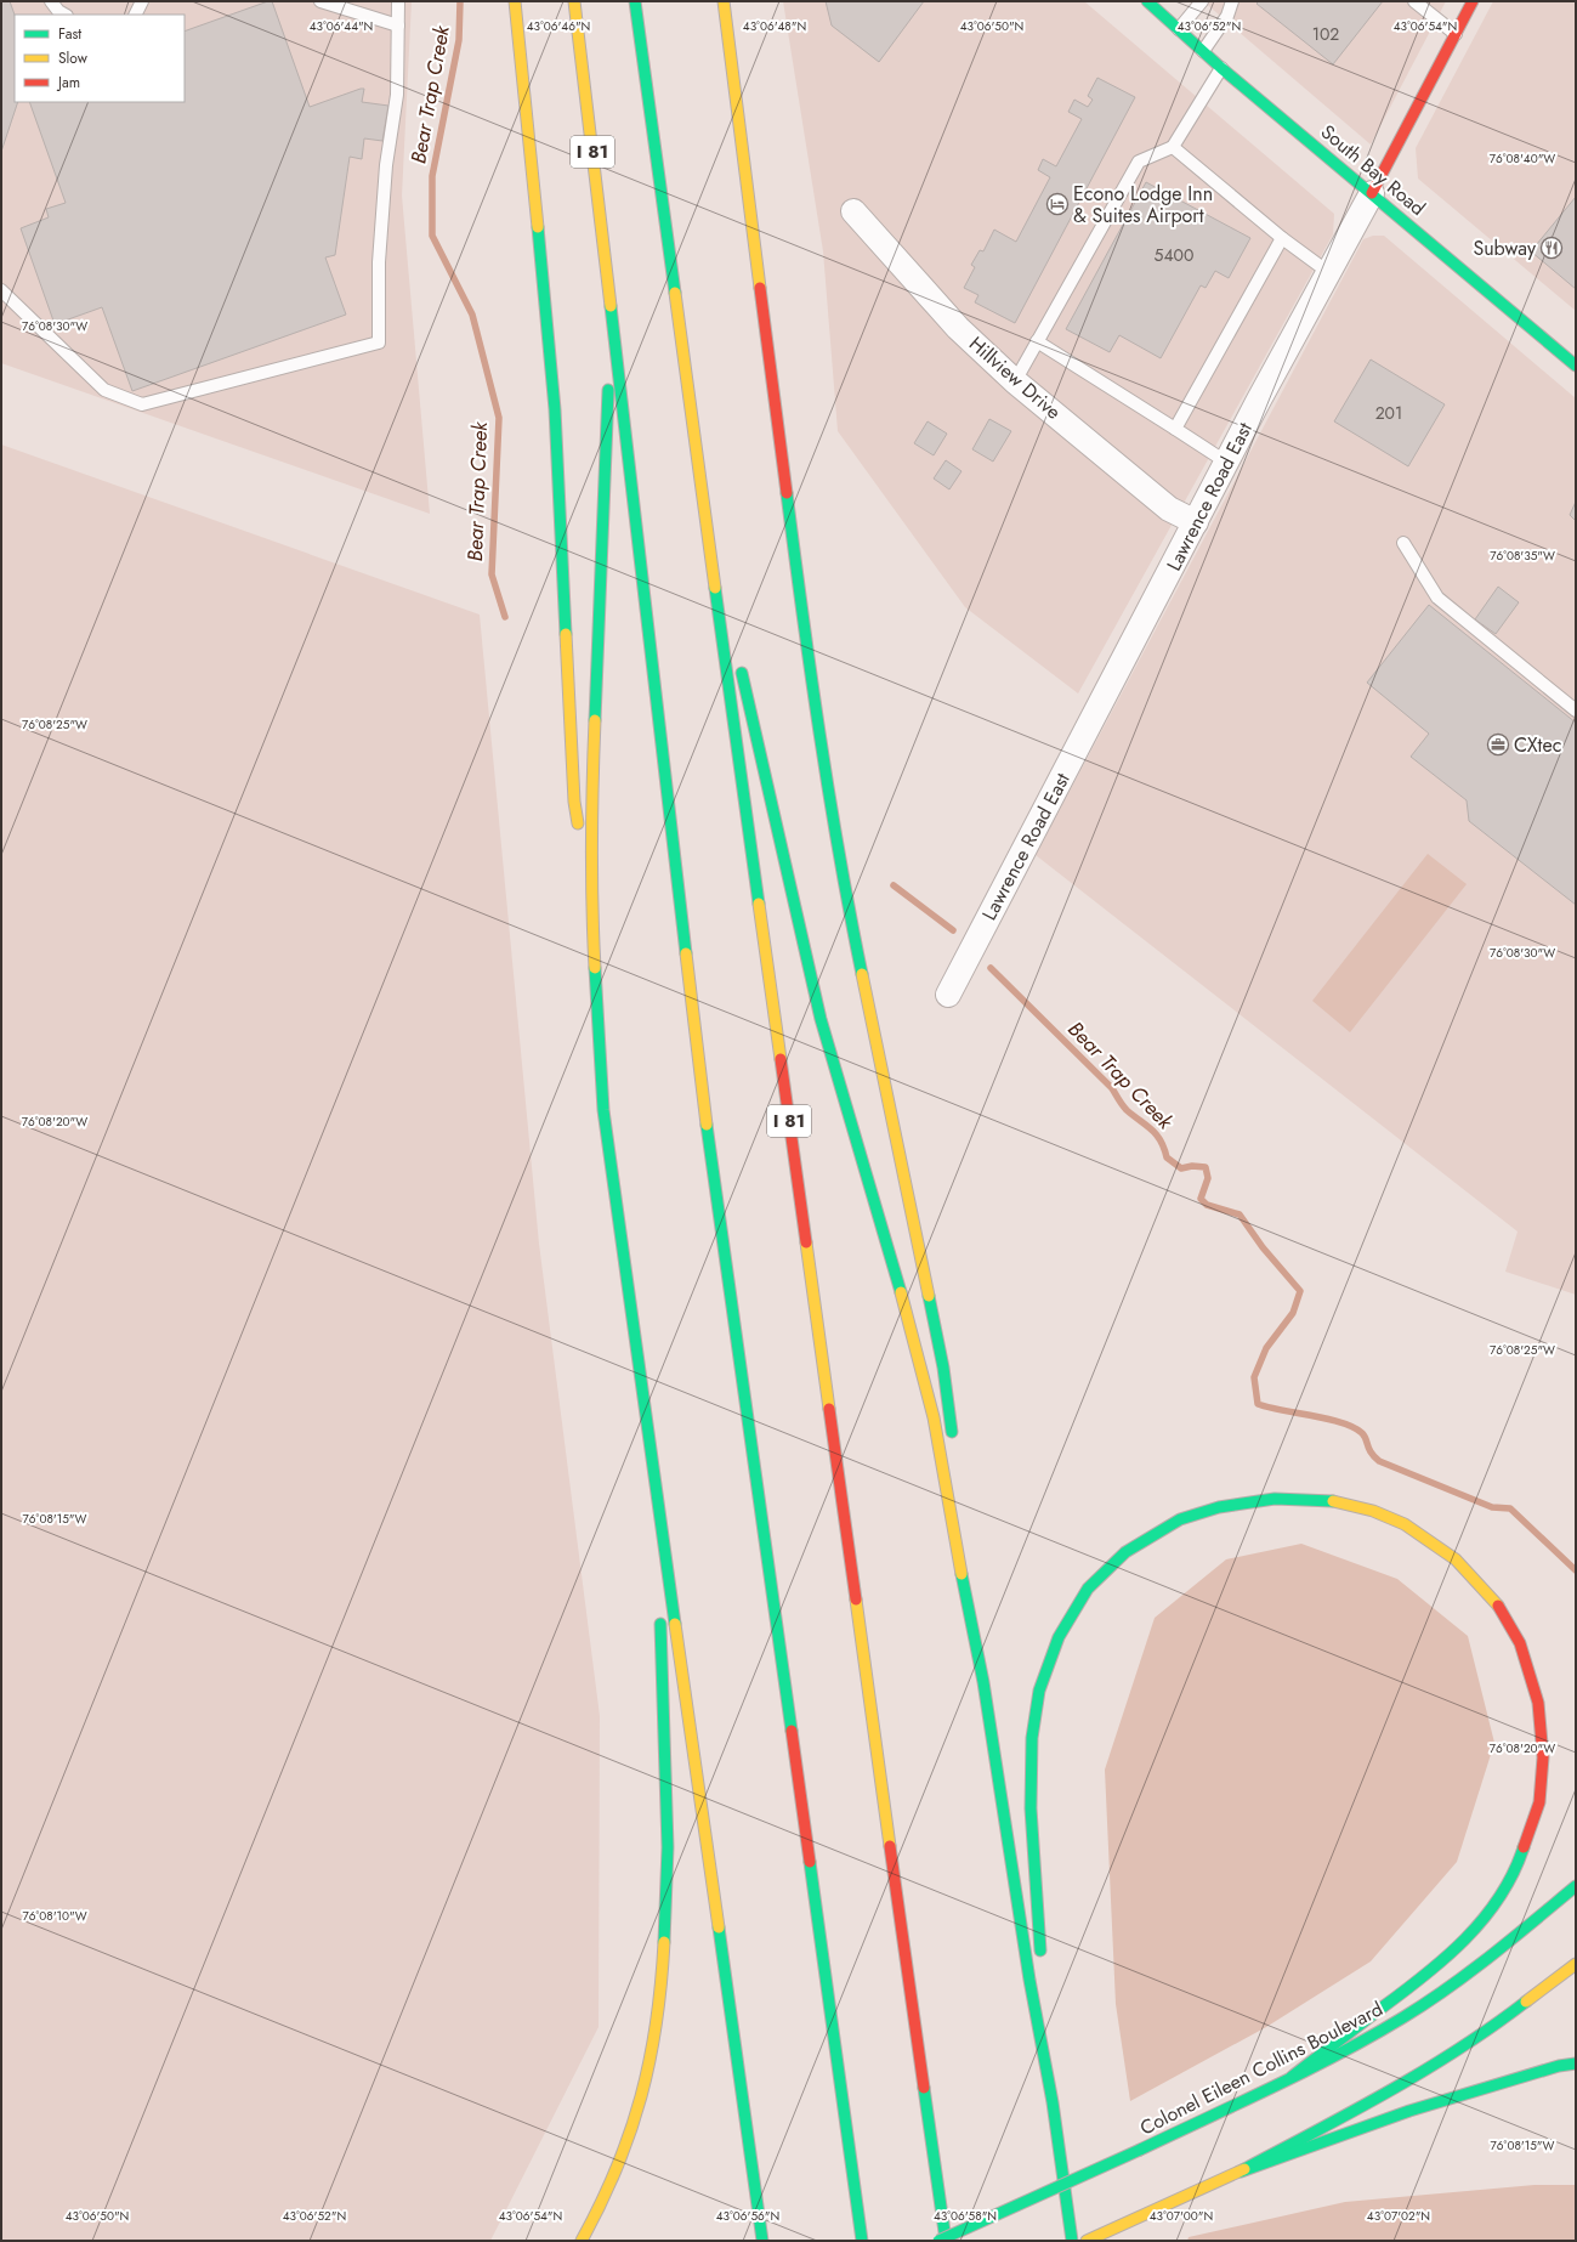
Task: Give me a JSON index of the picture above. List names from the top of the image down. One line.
{"streets":{"main road":["I 81","South Bay Road","Lawrence Road East","Colonel Eileen Collins Boulevard"],"street":["Hillview Drive"]},"crossings":[["South Bay Road","Lawrence Road East"],["Hillview Drive","Lawrence Road East"]],"water":["Bear Trap Creek"],"places":{"hotel":["Econo Lodge Inn & Suites Airport"],"restaurant":["Subway"],"office":["CXtec"]},"house_numbers":["102","5400","201"],"legend":["Fast","Slow","Jam"],"coordinates":["43°06'44\"N","43°06'46\"N","43°06'48\"N","43°06'50\"N","43°06'52\"N","43°06'54\"N","76°08'40\"W","76°08'30\"W","76°08'35\"W","76°08'25\"W","76°08'20\"W","76°08'15\"W","76°08'10\"W","43°06'56\"N","43°06'58\"N","43°07'00\"N","43°07'02\"N"]}
